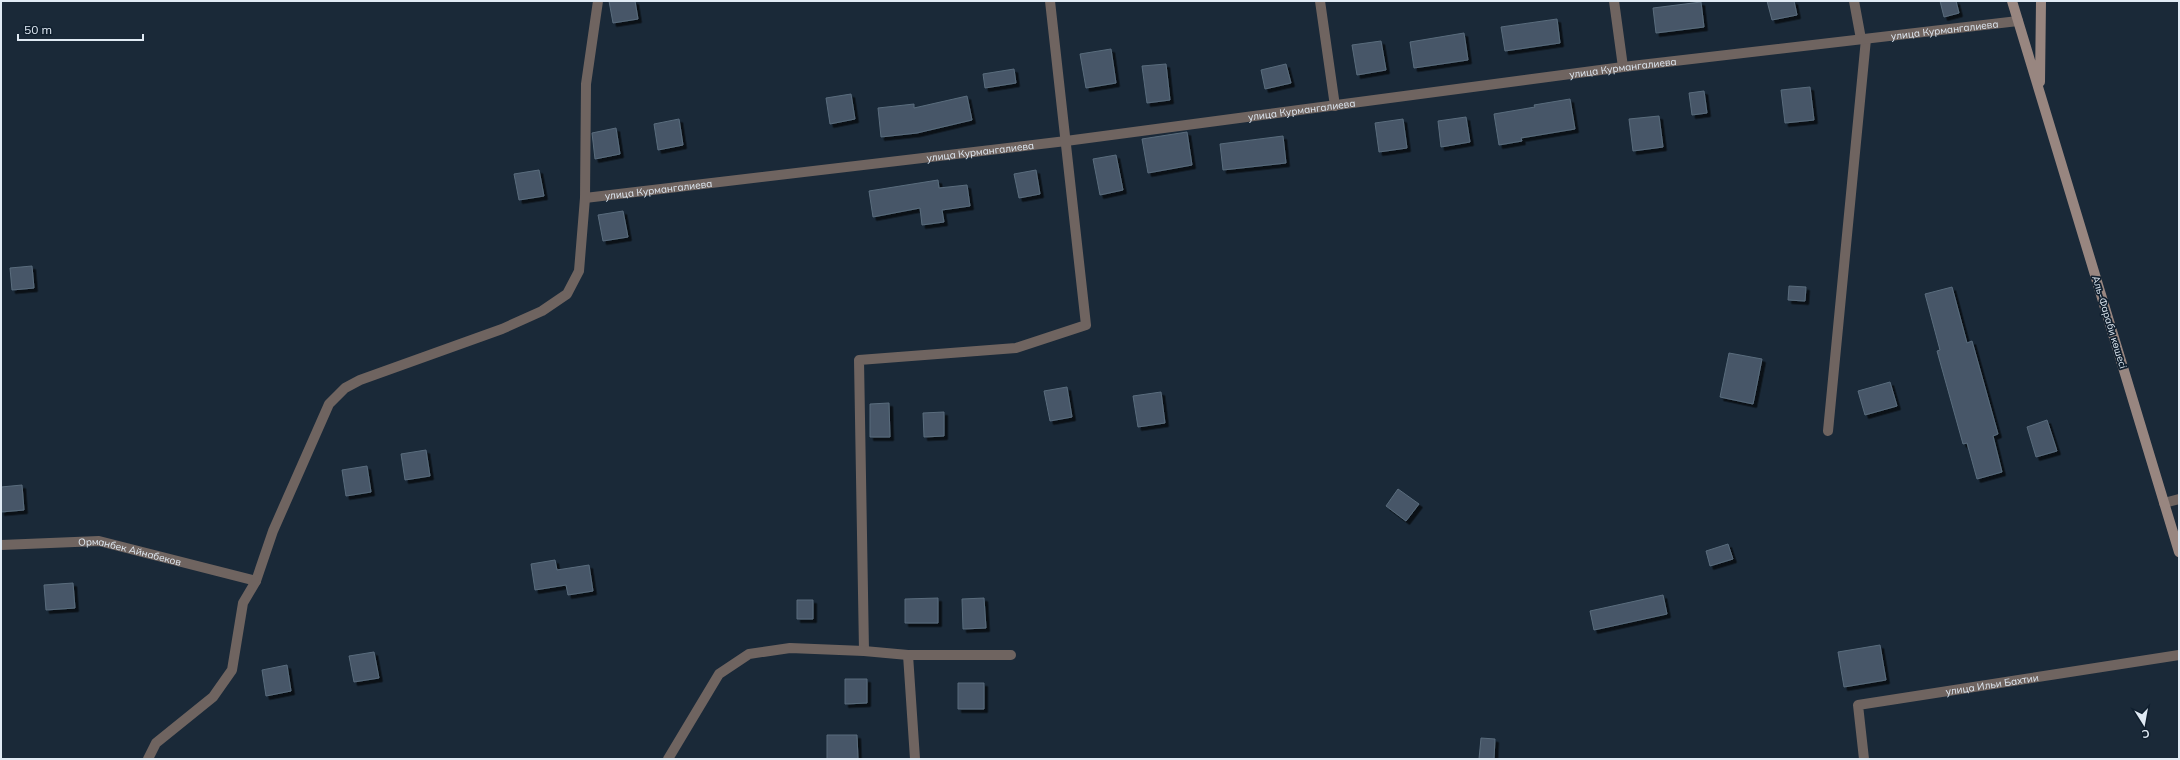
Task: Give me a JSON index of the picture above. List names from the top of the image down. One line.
{"streets":{"main road":["Аль-Фараби көшесі"],"street":["улица Курмангалиева","Орманбек Айнабеков","улица Ильи Бахтии"]},"crossings":[["улица Курмангалиева","Аль-Фараби көшесі"]],"scale_bar":"50 m","north":"bottom"}
